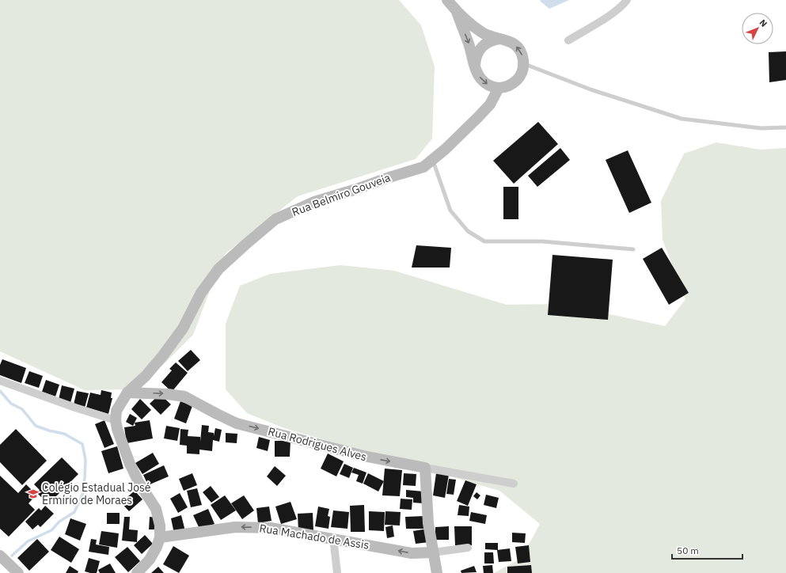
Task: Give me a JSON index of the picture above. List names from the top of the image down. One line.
{"streets":{"street":["Rua Belmiro Gouveia","Rua Rodrigues Alves","Rua Machado de Assis"]},"crossings":[["Rua Belmiro Gouveia","Rua Rodrigues Alves"],["Rua Belmiro Gouveia","Rua Machado de Assis"]],"one_way":["Rua Rodrigues Alves","Rua Machado de Assis"],"places":{"school or university":["Colégio Estadual José Ermírio de Moraes"]},"scale_bar":"50 m","north":"top right"}
